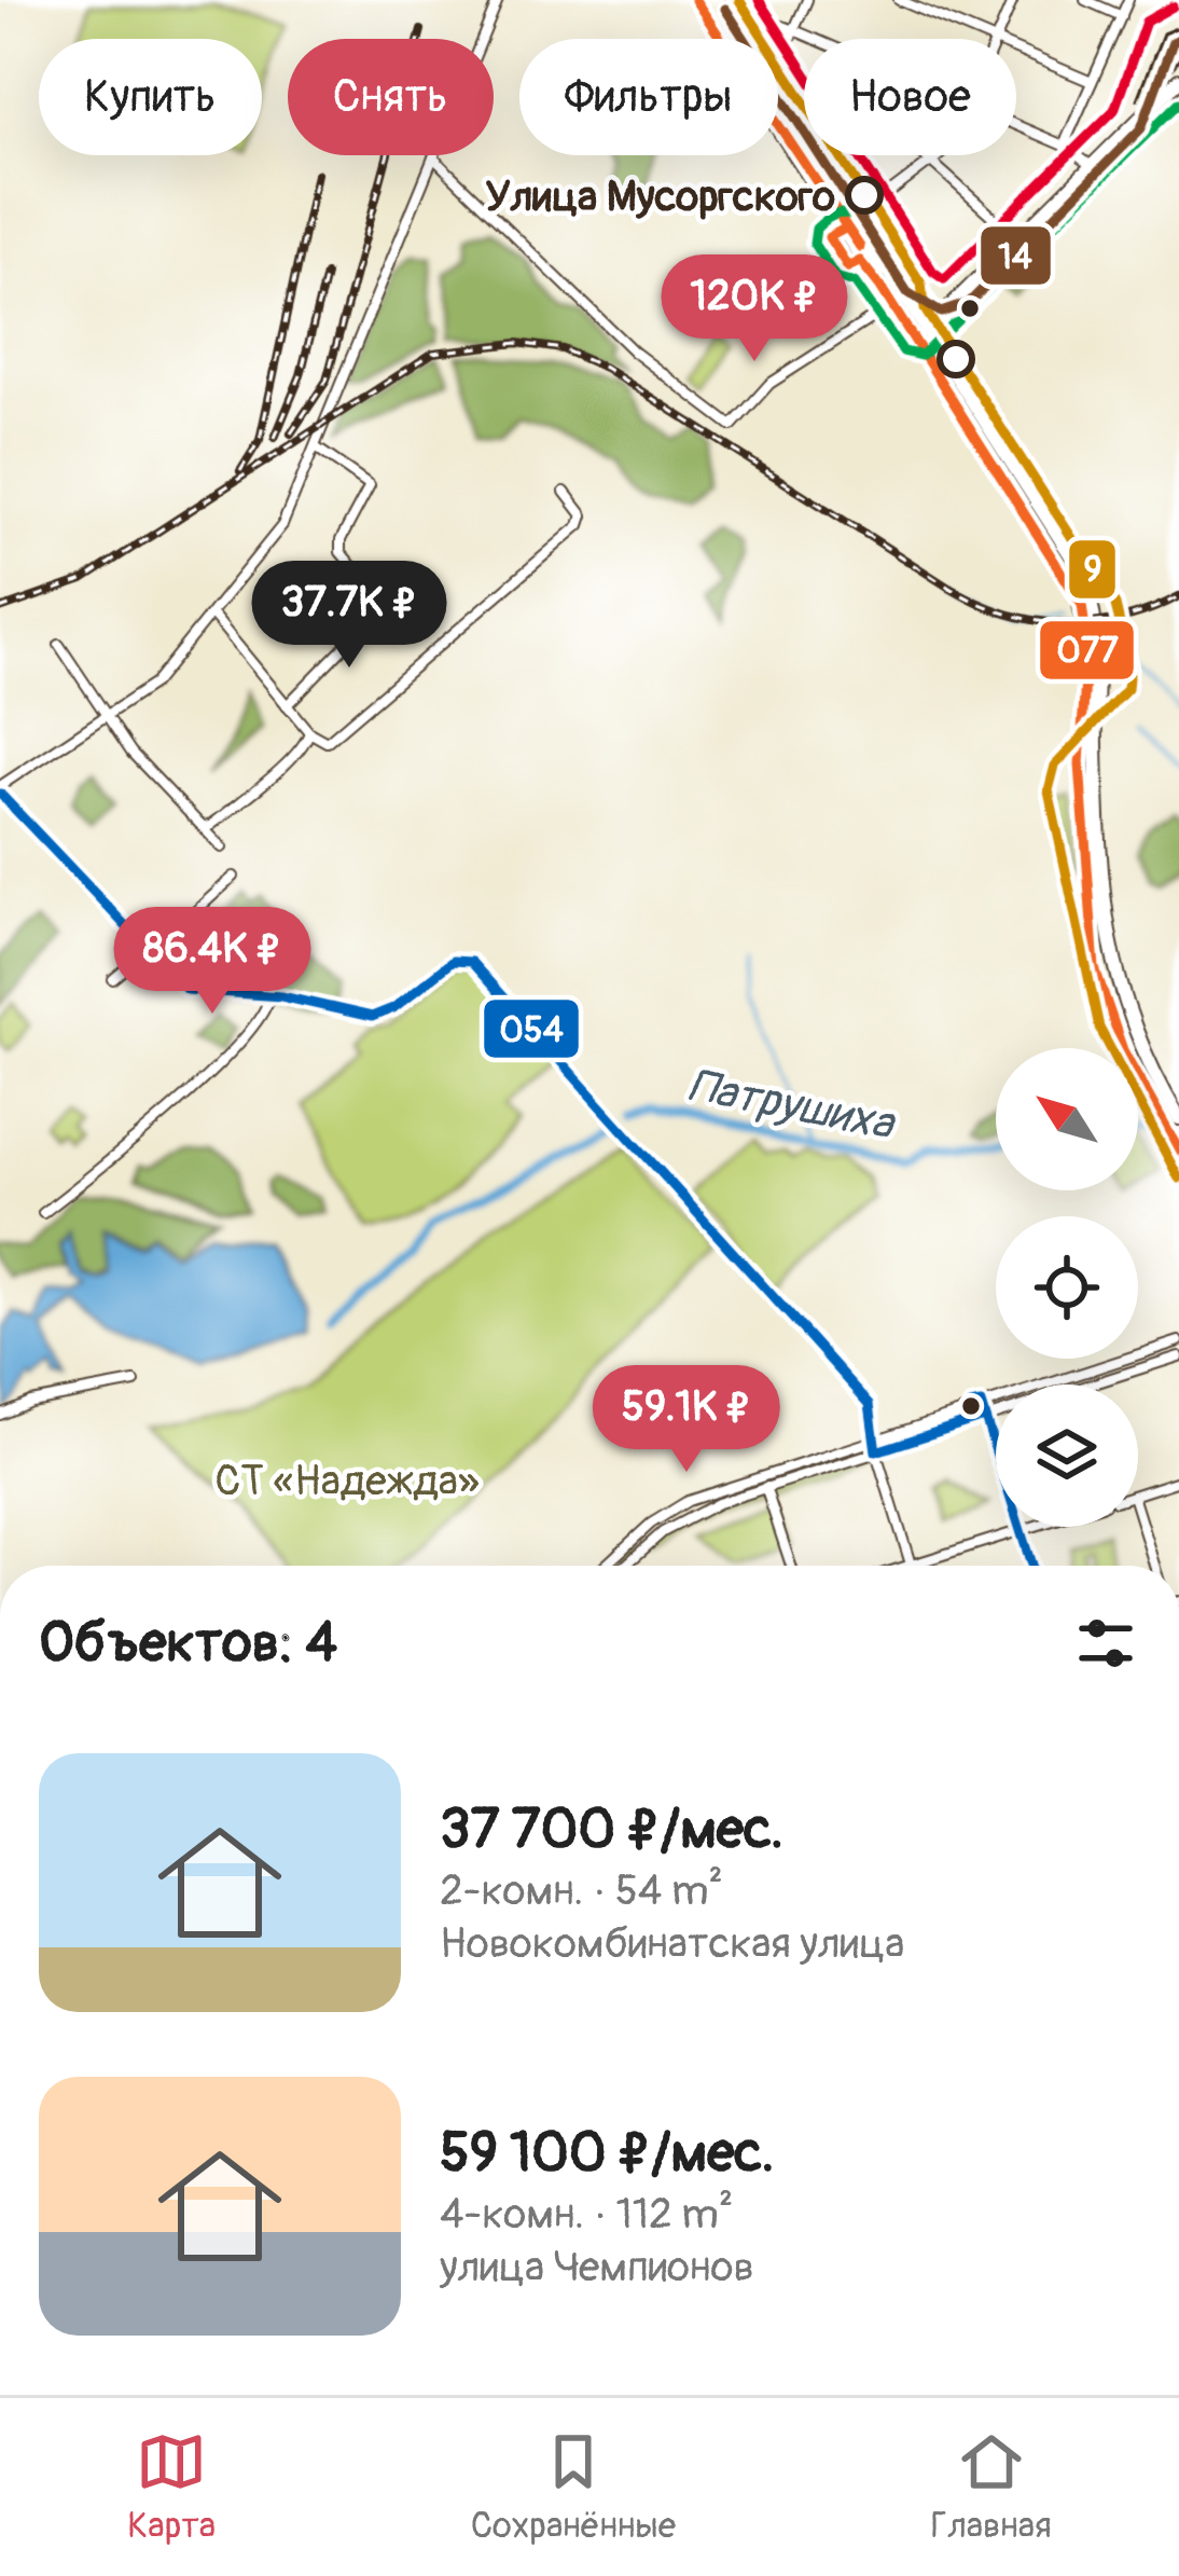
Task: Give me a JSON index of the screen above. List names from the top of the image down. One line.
{"water":["Патрушиха"],"parks":["СТ «Надежда»"],"places":["Улица Мусоргского"],"lines":["transit line 9","transit line 077","transit line 14","transit line 054"],"north":"top left","page":{"chip":["Купить","Снять","Фильтры","Новое"],"price":["120K ₽","37.7K ₽","86.4K ₽","59.1K ₽"],"heading":"Объектов: 4","list":[{"name":"37 700 ₽/мес.","note":"2-комн. · 54 m² · Новокомбинатская улица"},{"name":"59 100 ₽/мес.","note":"4-комн. · 112 m² · улица Чемпионов"}],"tabs":["Карта","Сохранённые","Главная"]}}
